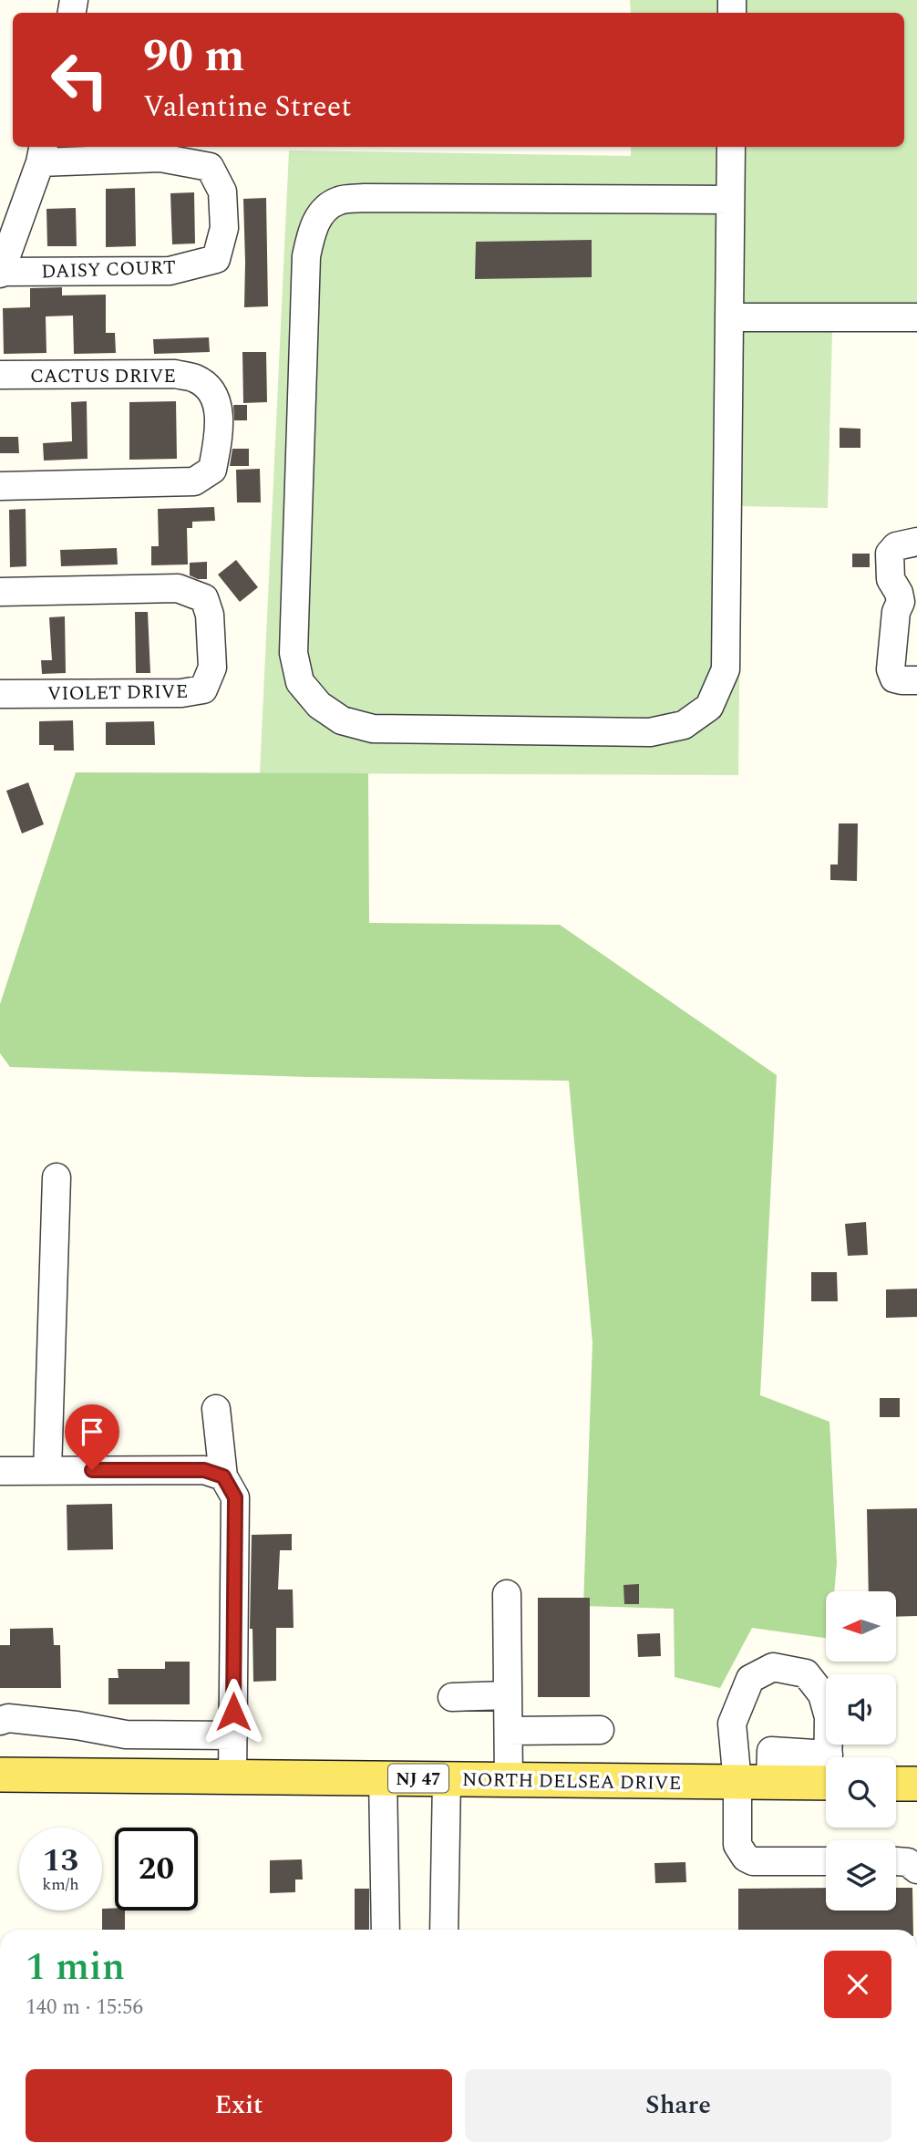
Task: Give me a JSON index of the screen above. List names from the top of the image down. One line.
{"streets":{"main road":["NJ 47","NORTH DELSEA DRIVE"],"lane":["DAISY COURT","CACTUS DRIVE","VIOLET DRIVE"]},"north":"left","page":{"turn":["90 m","Valentine Street"],"speed":"13 km/h","limit":"20","heading":["1 min","140 m · 15:56"],"buttons":["Exit","Share"]}}
